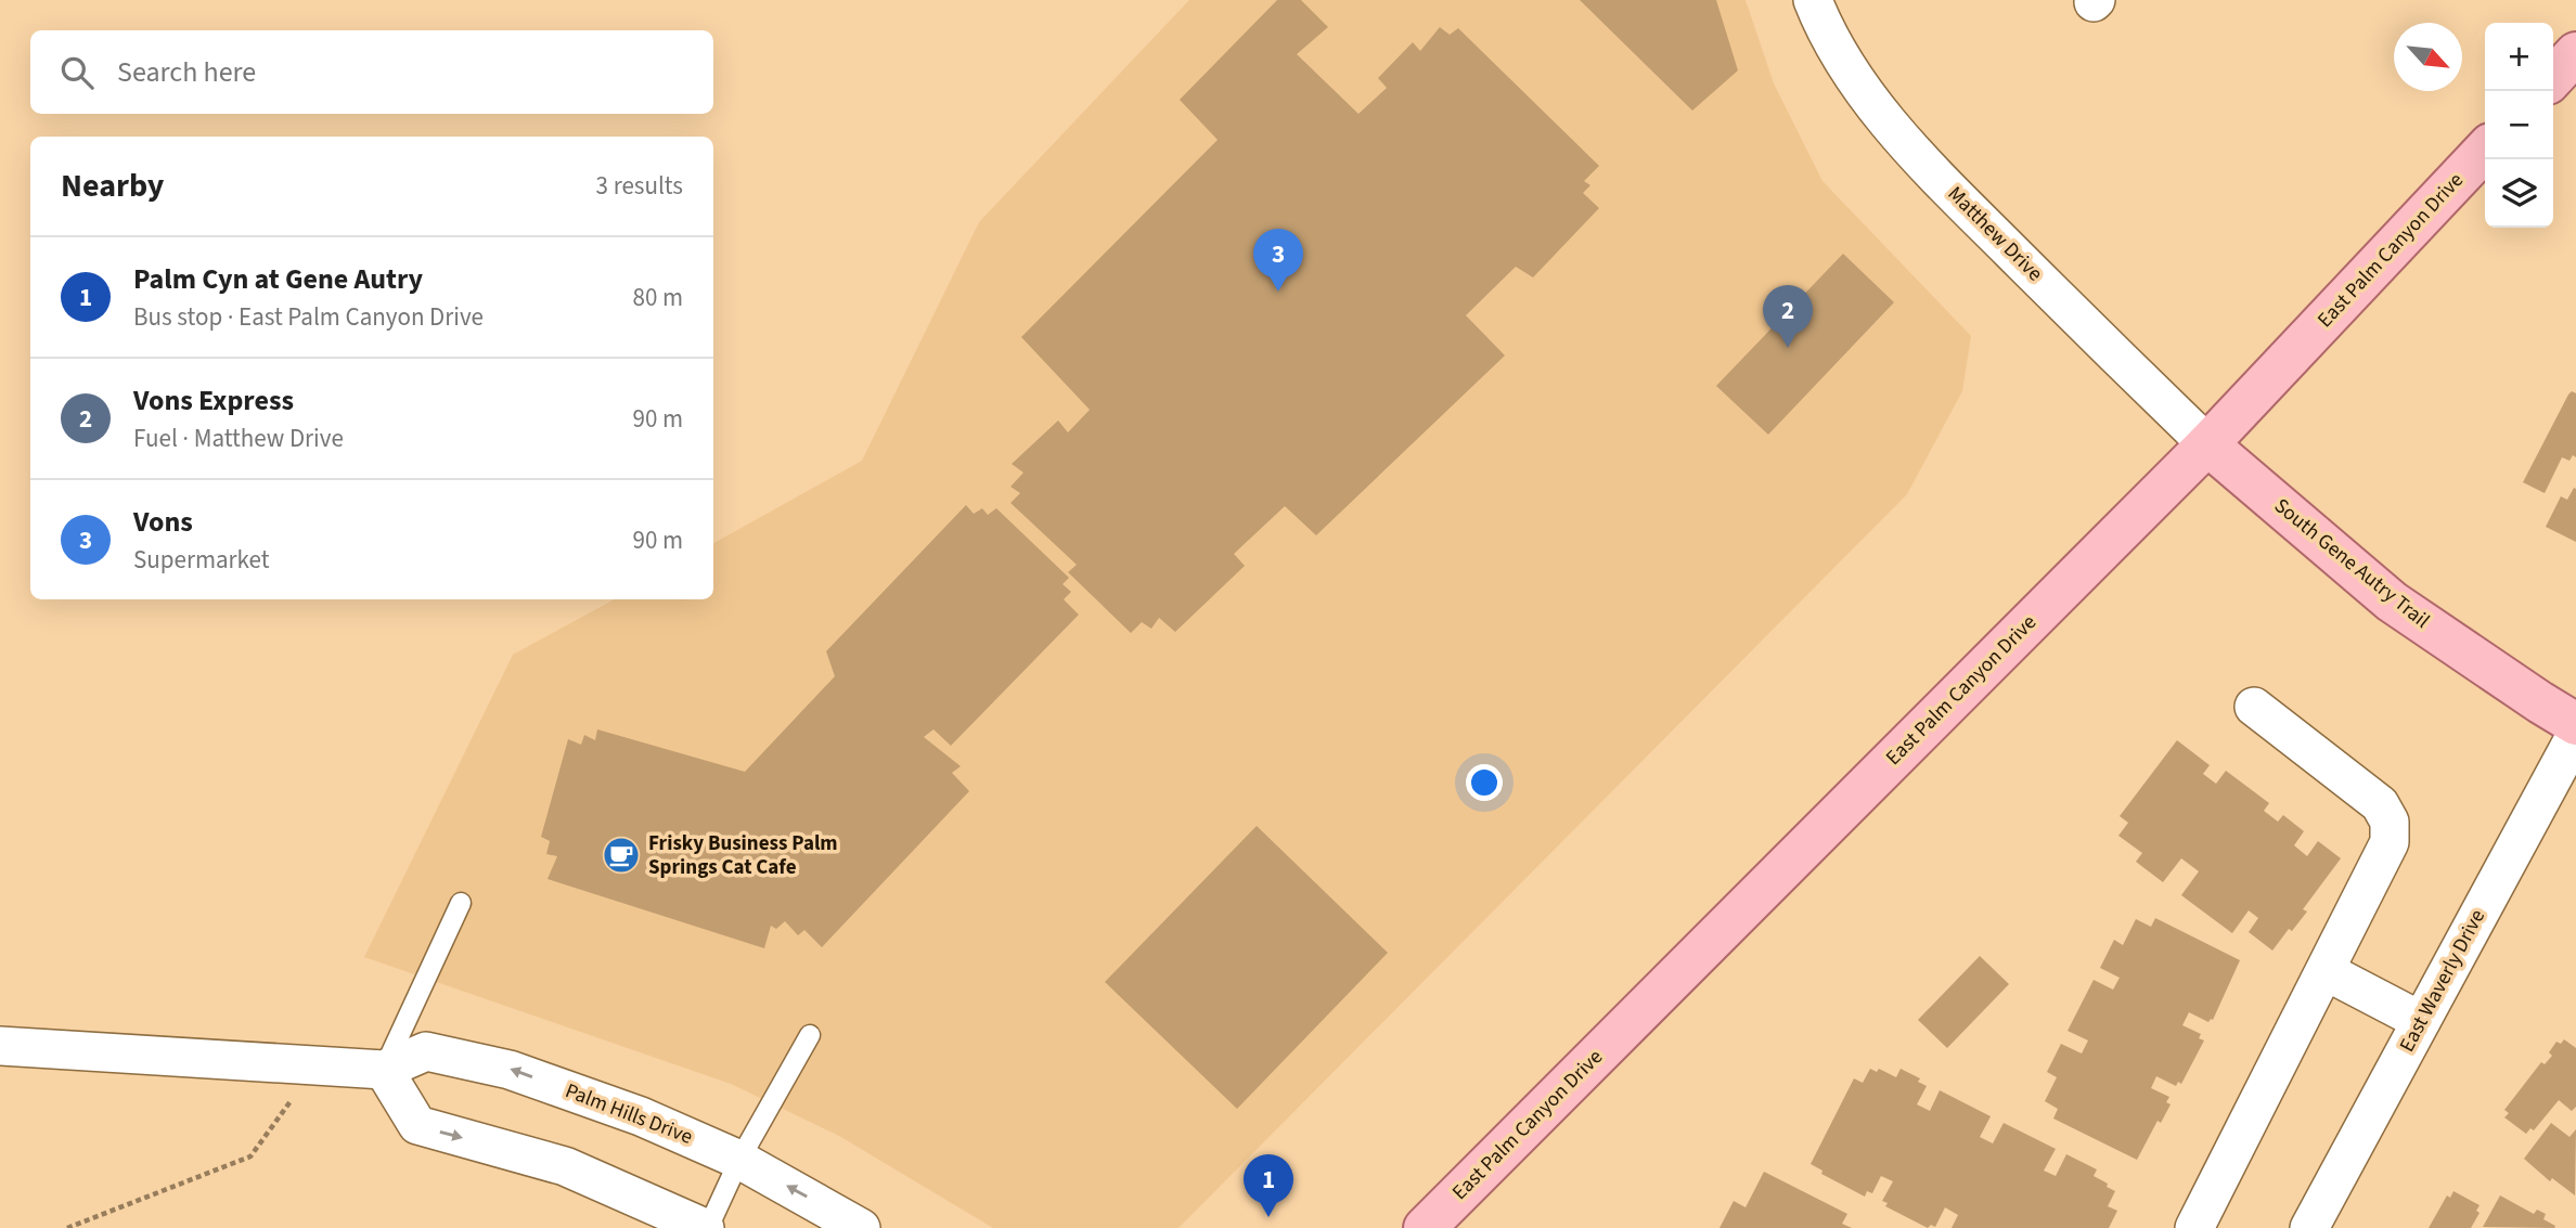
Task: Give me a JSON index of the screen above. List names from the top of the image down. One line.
{"streets":{"main road":["East Palm Canyon Drive","South Gene Autry Trail"],"street":["Matthew Drive","East Waverly Drive","Palm Hills Drive"]},"crossings":[["Matthew Drive","East Palm Canyon Drive"],["Matthew Drive","South Gene Autry Trail"],["East Palm Canyon Drive","South Gene Autry Trail"]],"places":{"cafe":["Frisky Business Palm Springs Cat Cafe"]},"north":"bottom right","page":{"map_buttons":["+","−"],"search":"Search here","heading":["Nearby","3 results"],"pins":["3","2","1"],"list":[{"mark":"1","name":"Palm Cyn at Gene Autry","note":"Bus stop · East Palm Canyon Drive","value":"80 m"},{"mark":"2","name":"Vons Express","note":"Fuel · Matthew Drive","value":"90 m"},{"mark":"3","name":"Vons","note":"Supermarket","value":"90 m"}]}}
